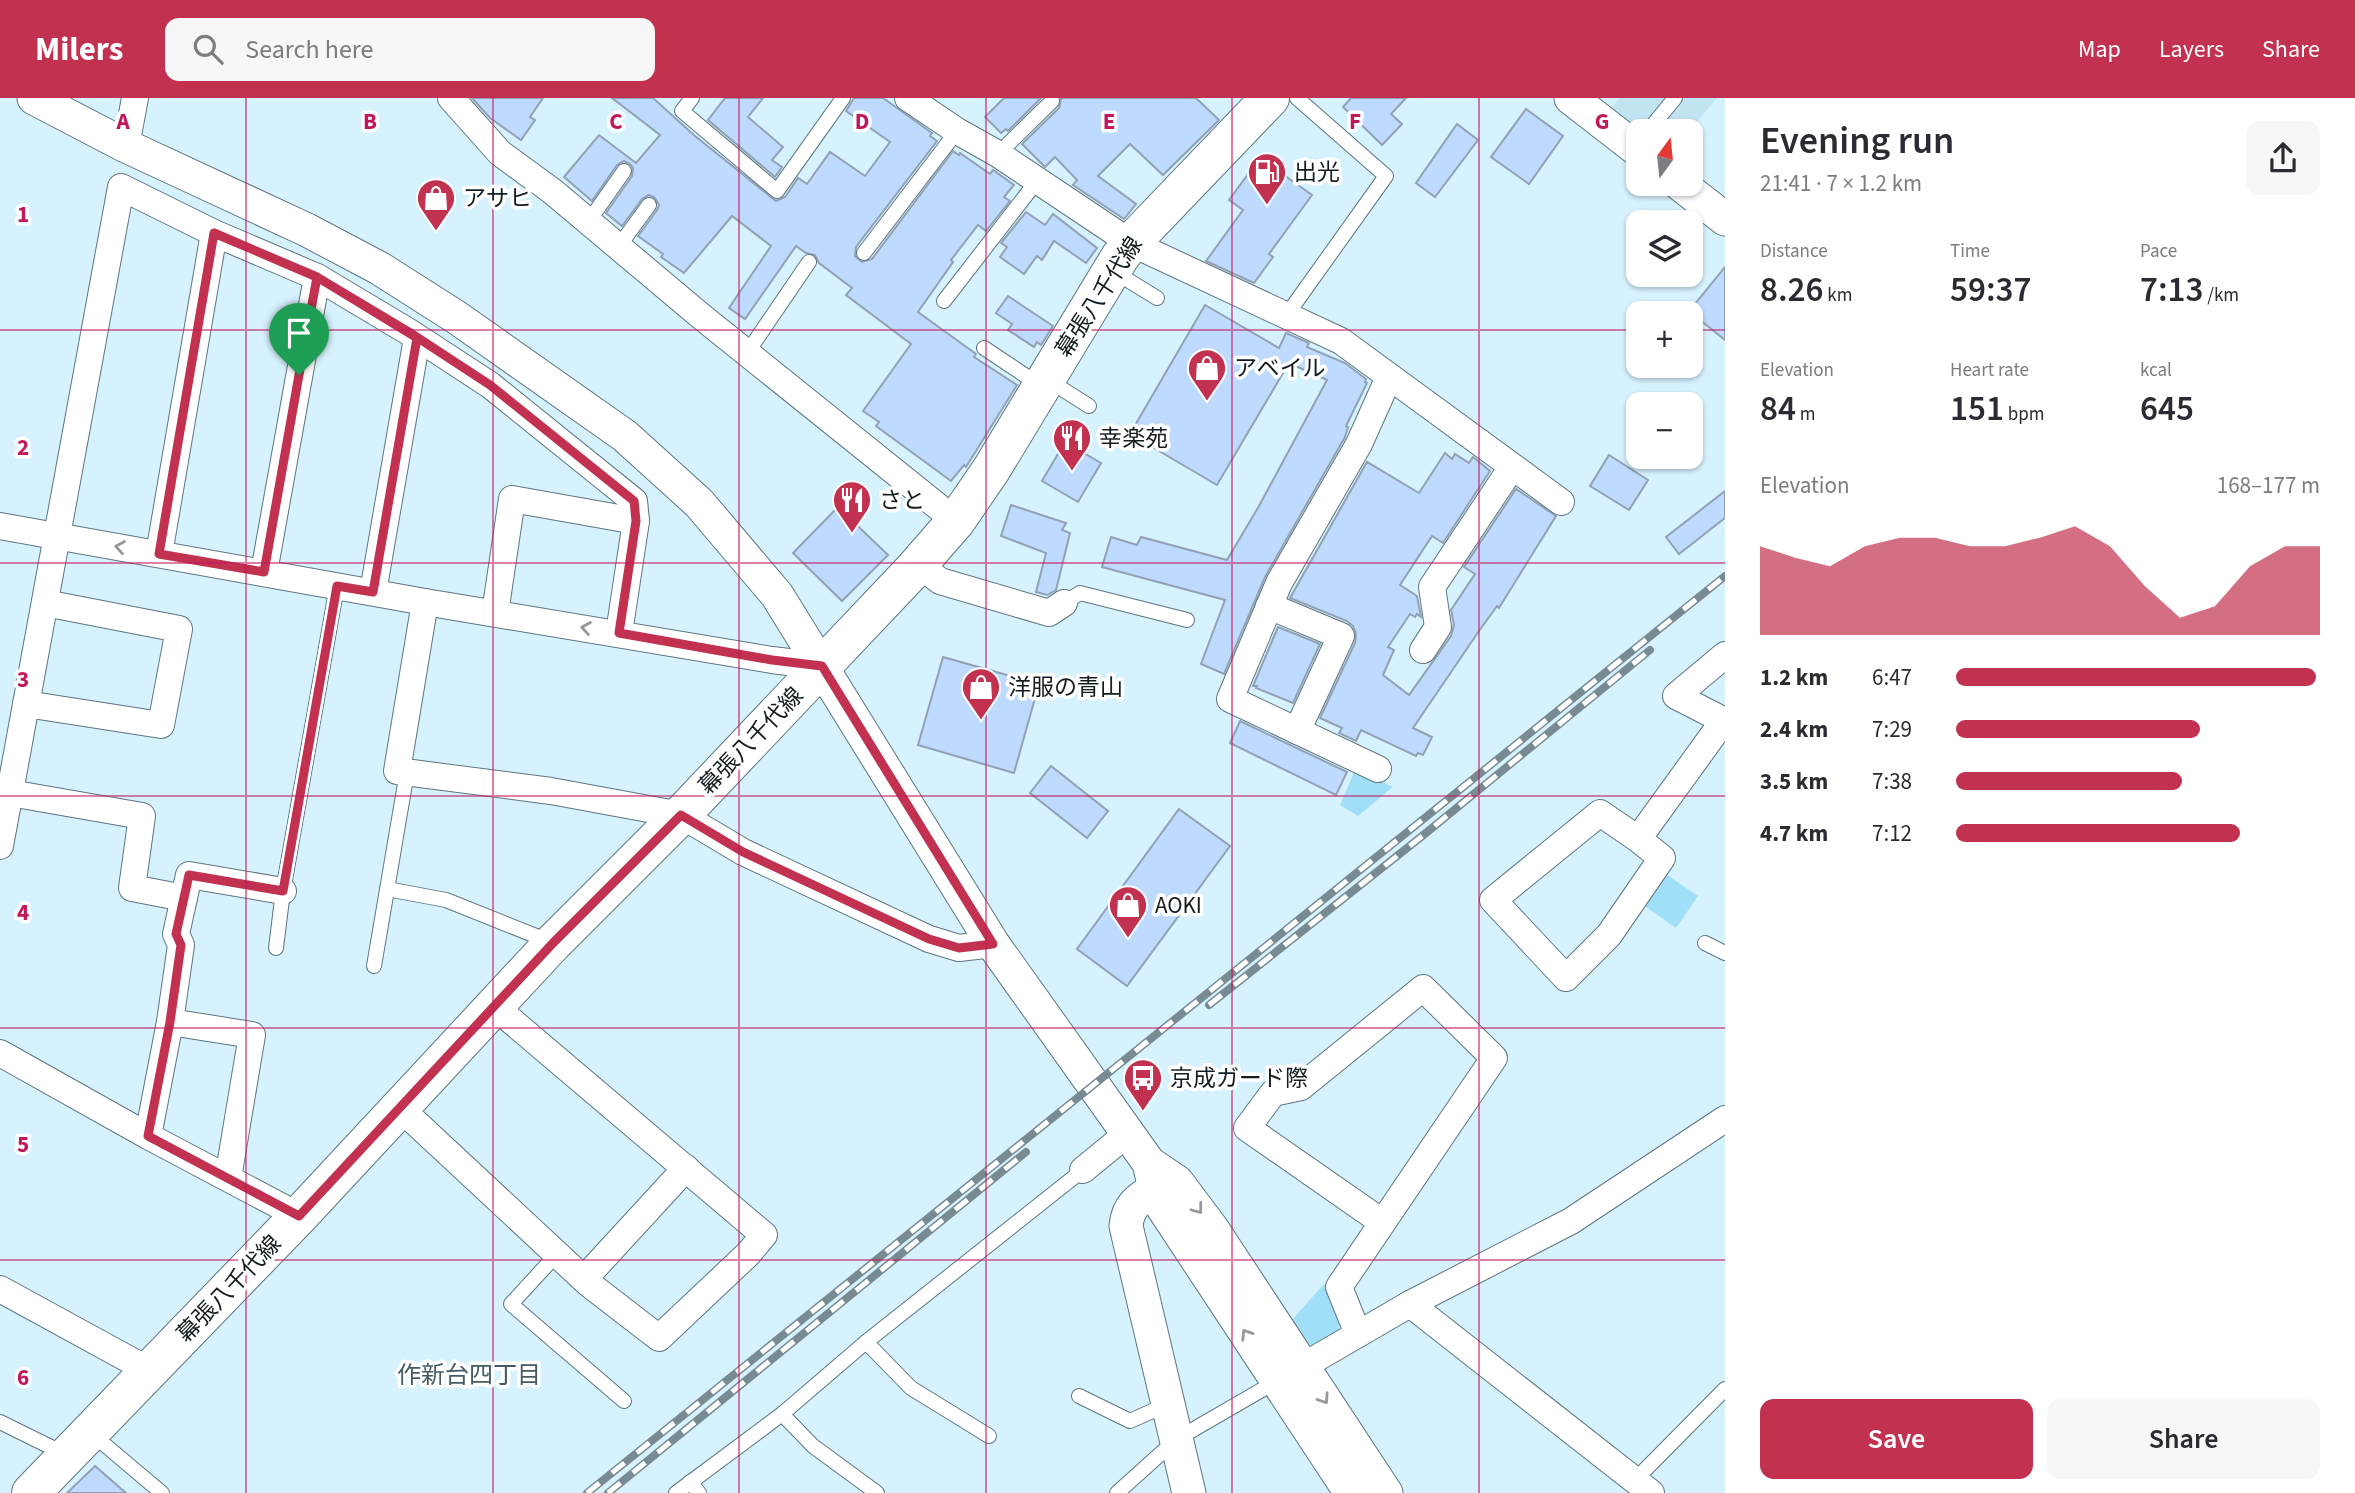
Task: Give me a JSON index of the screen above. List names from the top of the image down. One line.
{"streets":{"main road":["幕張八千代線"]},"districts":["作新台四丁目"],"places":{"fuel station":["出光"],"shop":["アサヒ","アベイル","洋服の青山","AOKI"],"restaurant":["幸楽苑","さと"],"bus stop":["京成ガード際"]},"north":"top","page":{"header":"Milers","search":"Search here","nav":["Map","Layers","Share"],"heading":["Evening run","21:41 · 7 × 1.2 km"],"map_buttons":["+","−"],"stats":[["Distance","8.26 km"],["Time","59:37"],["Pace","7:13 /km"],["Elevation","84 m"],["Heart rate","151 bpm"],["kcal","645"]],"chart":["Elevation","168–177 m"],"list":[{"name":"1.2 km","note":"6:47"},{"name":"2.4 km","note":"7:29"},{"name":"3.5 km","note":"7:38"},{"name":"4.7 km","note":"7:12"}],"buttons":["Save","Share"]},"grid":{"columns":["A","B","C","D","E","F","G"],"rows":["1","2","3","4","5","6"]}}
